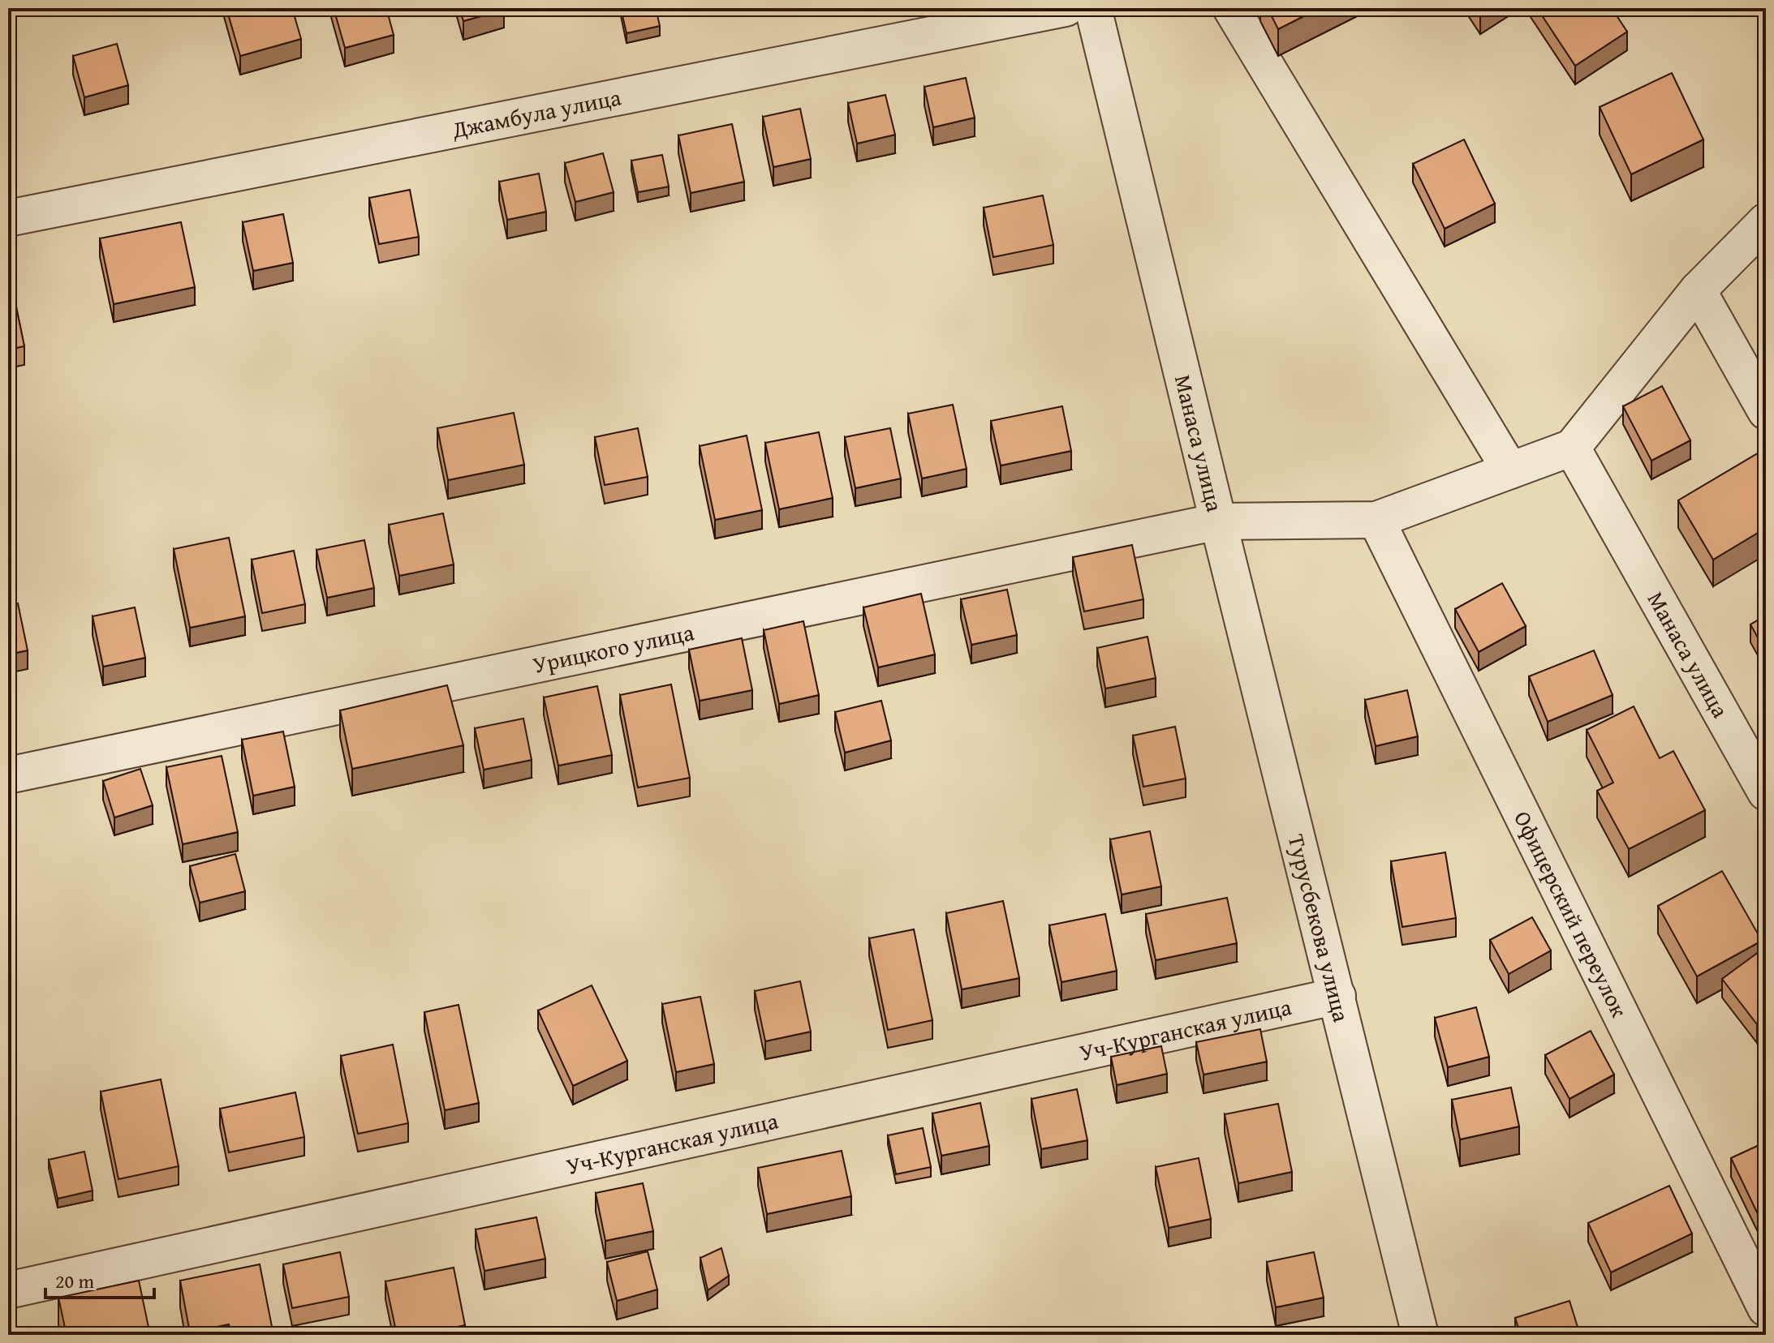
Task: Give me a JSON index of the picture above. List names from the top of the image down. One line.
{"streets":{"street":["Джамбула улица","Манаса улица","Урицкого улица","Офицерский переулок","Турусбекова улица","Уч-Курганская улица"]},"crossings":[["Манаса улица","Урицкого улица"],["Манаса улица","Офицерский переулок"],["Манаса улица","Турусбекова улица"],["Урицкого улица","Турусбекова улица"],["Турусбекова улица","Уч-Курганская улица"]],"scale_bar":"20 m"}
